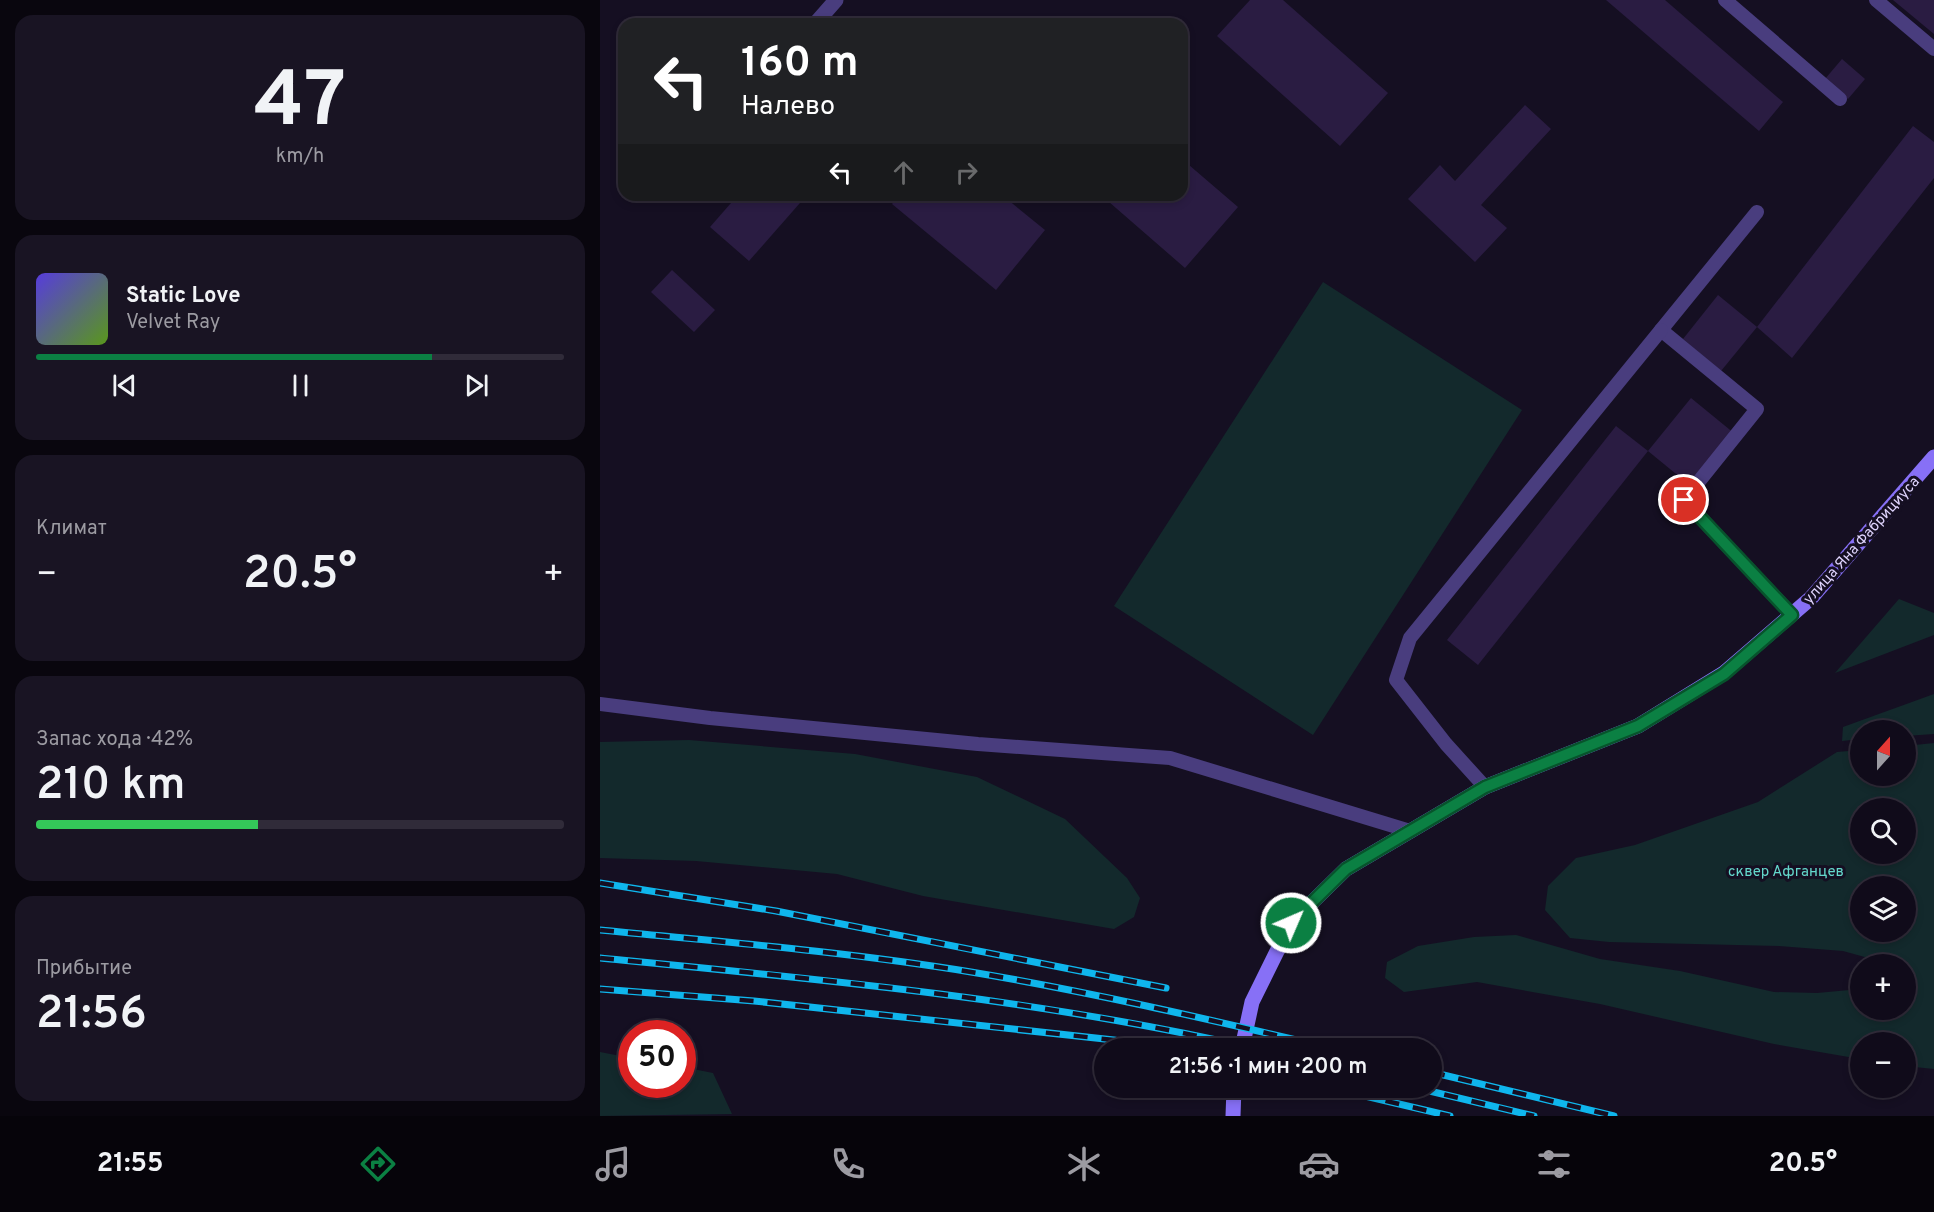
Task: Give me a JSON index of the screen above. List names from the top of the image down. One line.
{"streets":{"main road":["улица Яна Фабрициуса"]},"parks":["сквер Афганцев"],"north":"top","page":{"tile":[["47","km/h"],"Климат",["Запас хода · 42%","210 km"],["Прибытие","21:56"]],"turn":["160 m","Налево"],"song":["Static Love","Velvet Ray"],"heat":["−","20.5°","+"],"map_buttons":["+","−"],"limit":"50","trip":"21:56 · 1 мин · 200 m","tabs":["21:55","20.5°"]}}
